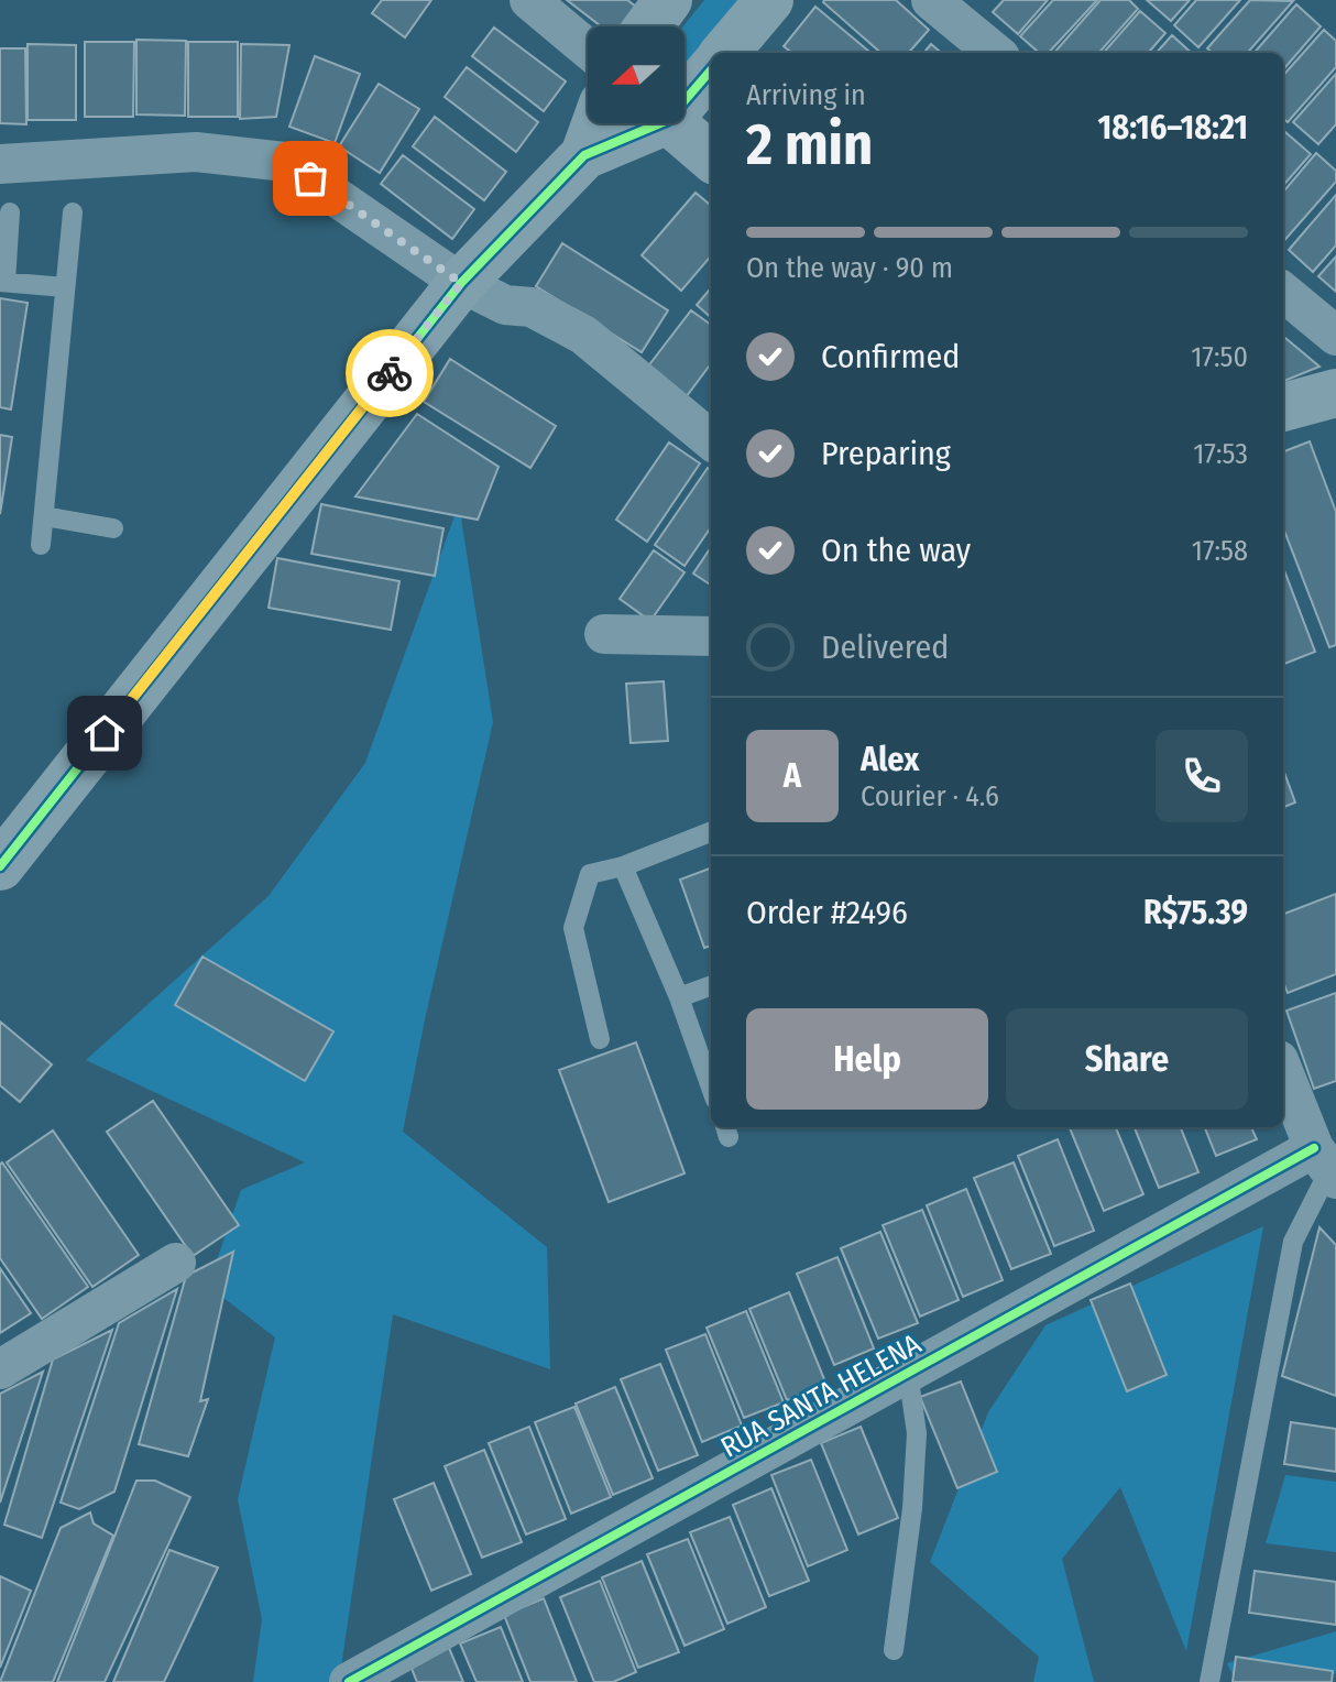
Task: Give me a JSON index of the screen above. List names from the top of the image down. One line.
{"streets":{"street":["RUA SANTA HELENA"]},"north":"left","page":{"heading":["2 min","Arriving in","18:16–18:21"],"panel":["Alex","Courier · 4.6","Order #2496","R$75.39"],"bar":"On the way · 90 m","list":[["Confirmed","17:50"],["Preparing","17:53"],["On the way","17:58"],"Delivered"],"round":"A","buttons":["Help","Share"]}}
